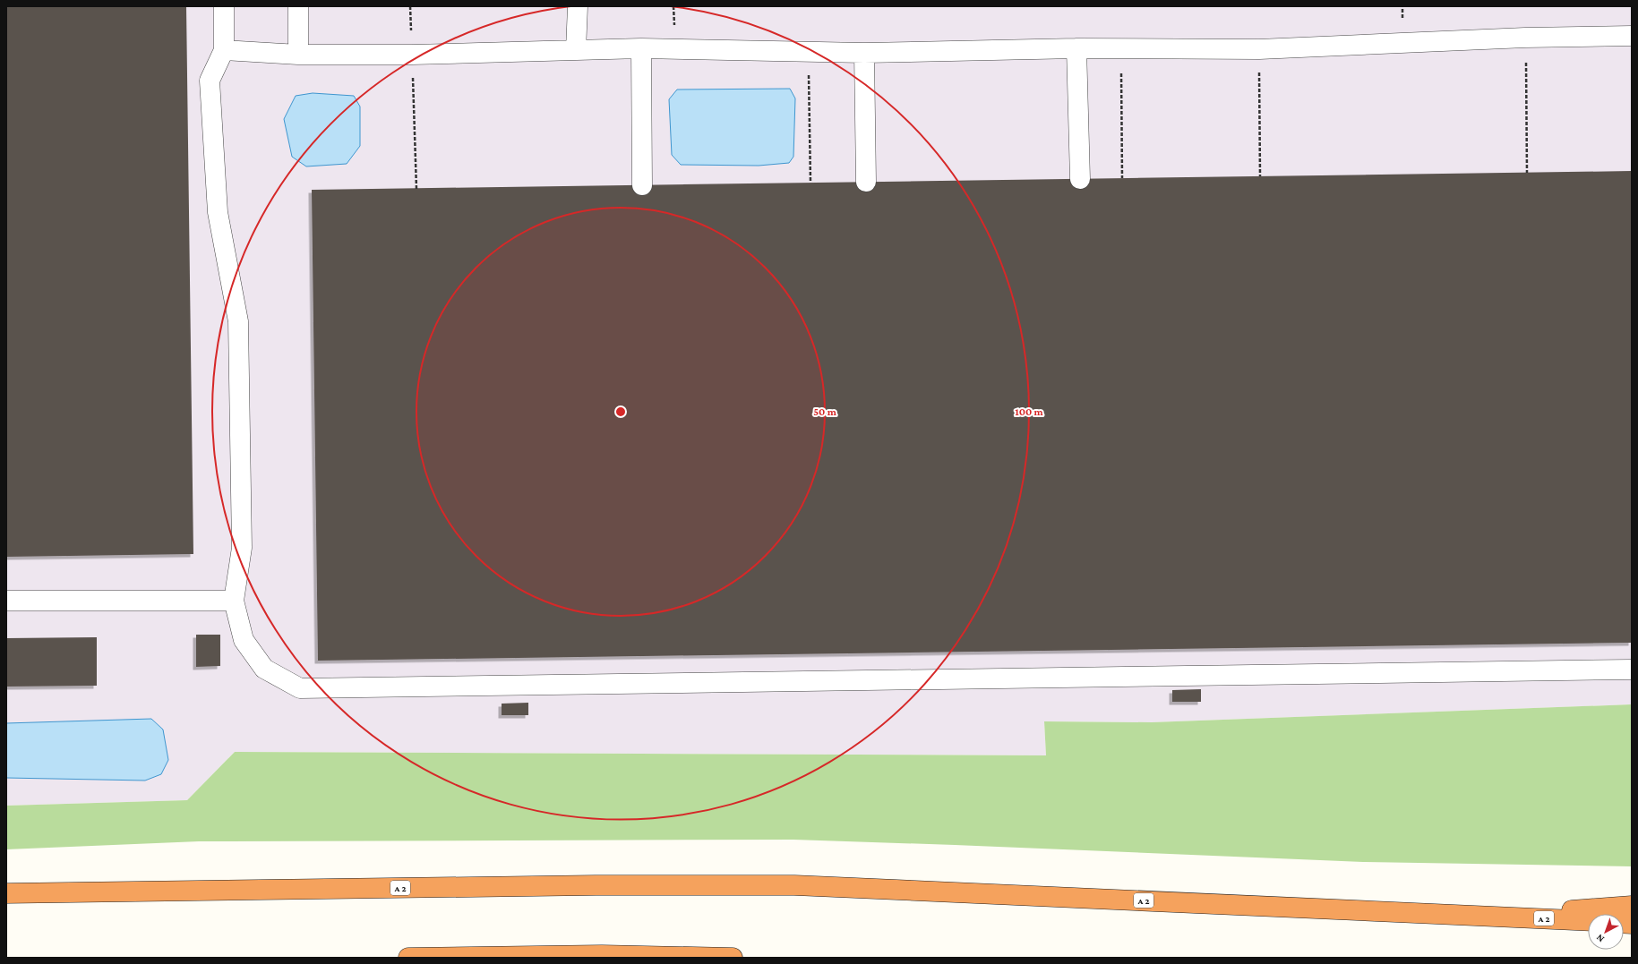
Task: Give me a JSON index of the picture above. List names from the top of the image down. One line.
{"streets":{"highway":["A 2"]},"north":"bottom left","rings":["50 m","100 m"]}
